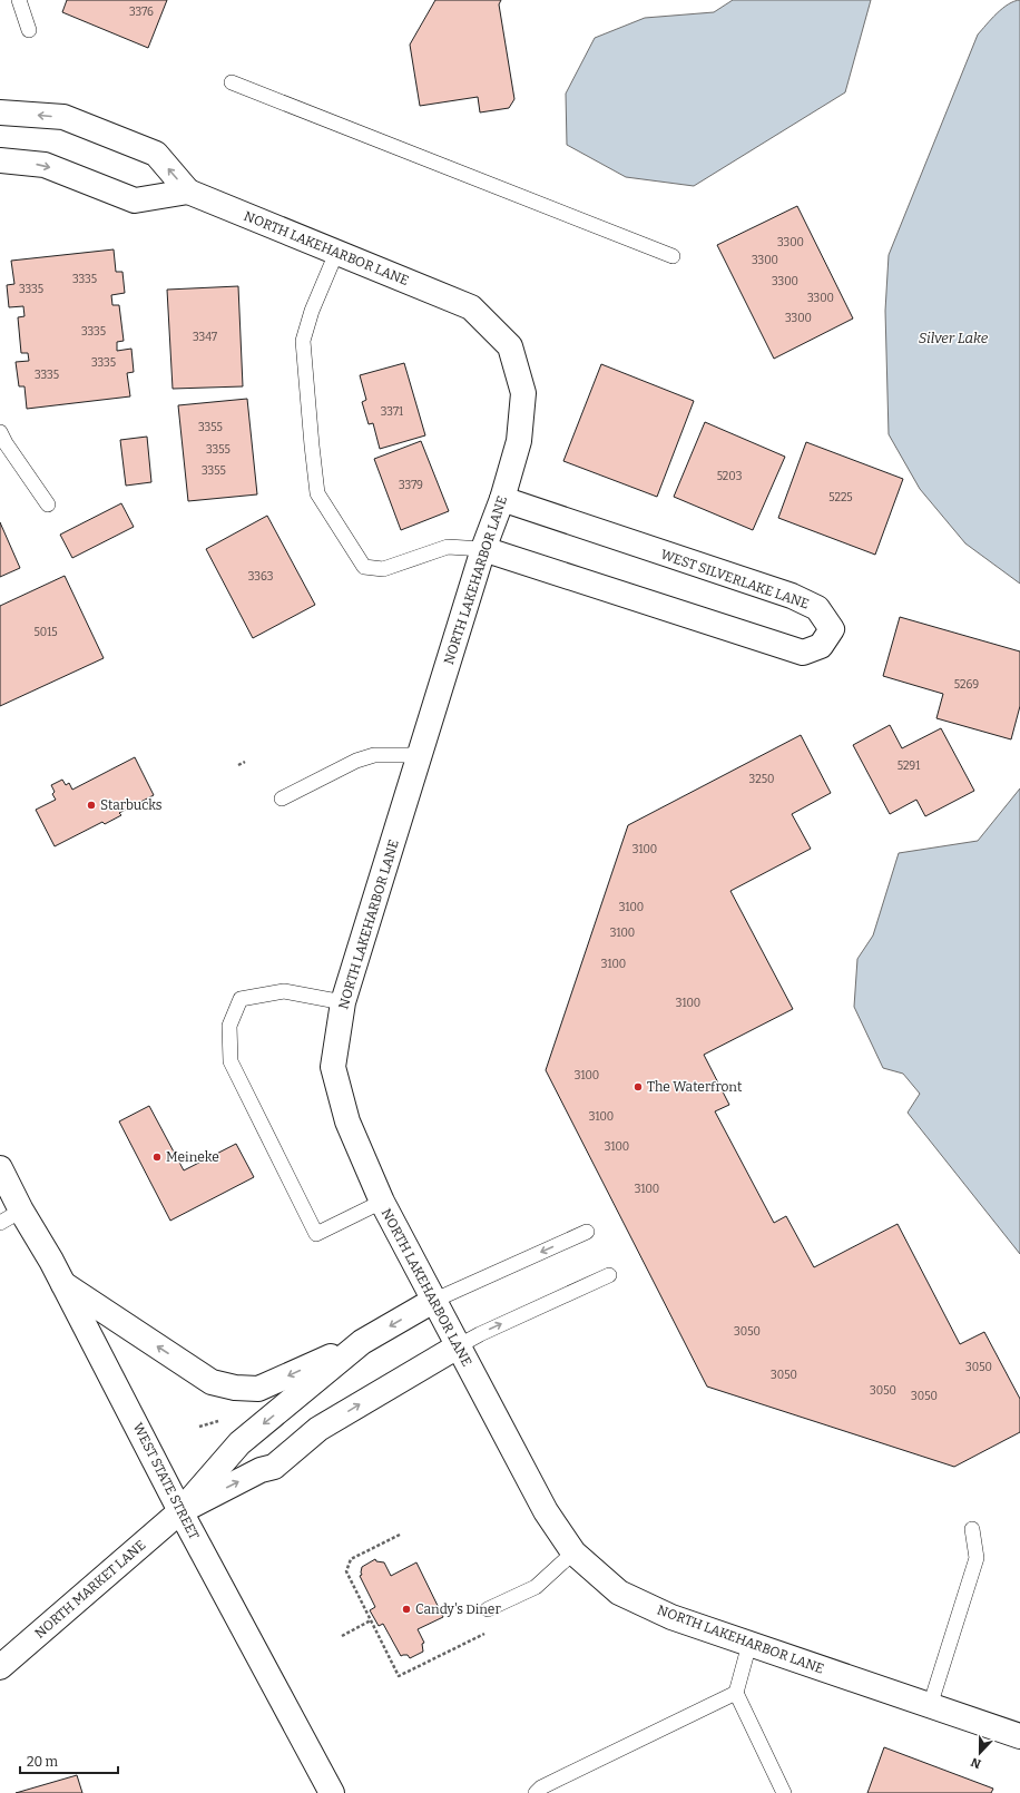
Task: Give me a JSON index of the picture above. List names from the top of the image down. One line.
{"streets":{"street":["NORTH LAKEHARBOR LANE","WEST SILVERLAKE LANE","WEST STATE STREET","NORTH MARKET LANE"]},"crossings":[["NORTH LAKEHARBOR LANE","WEST SILVERLAKE LANE"],["WEST STATE STREET","NORTH MARKET LANE"]],"water":["Silver Lake"],"places":["Starbucks","The Waterfront","Meineke","Candy's Diner"],"house_numbers":["3376","3300","3300","3335","3300","3335","3300","3300","3335","3347","3335","3335","3371","3355","3355","3355","5203","3379","5225","3363","5015","5269","5291","3250","3100","3100","3100","3100","3100","3100","3100","3100","3100","3050","3050","3050","3050","3050"],"scale_bar":"20 m","north":"bottom"}
